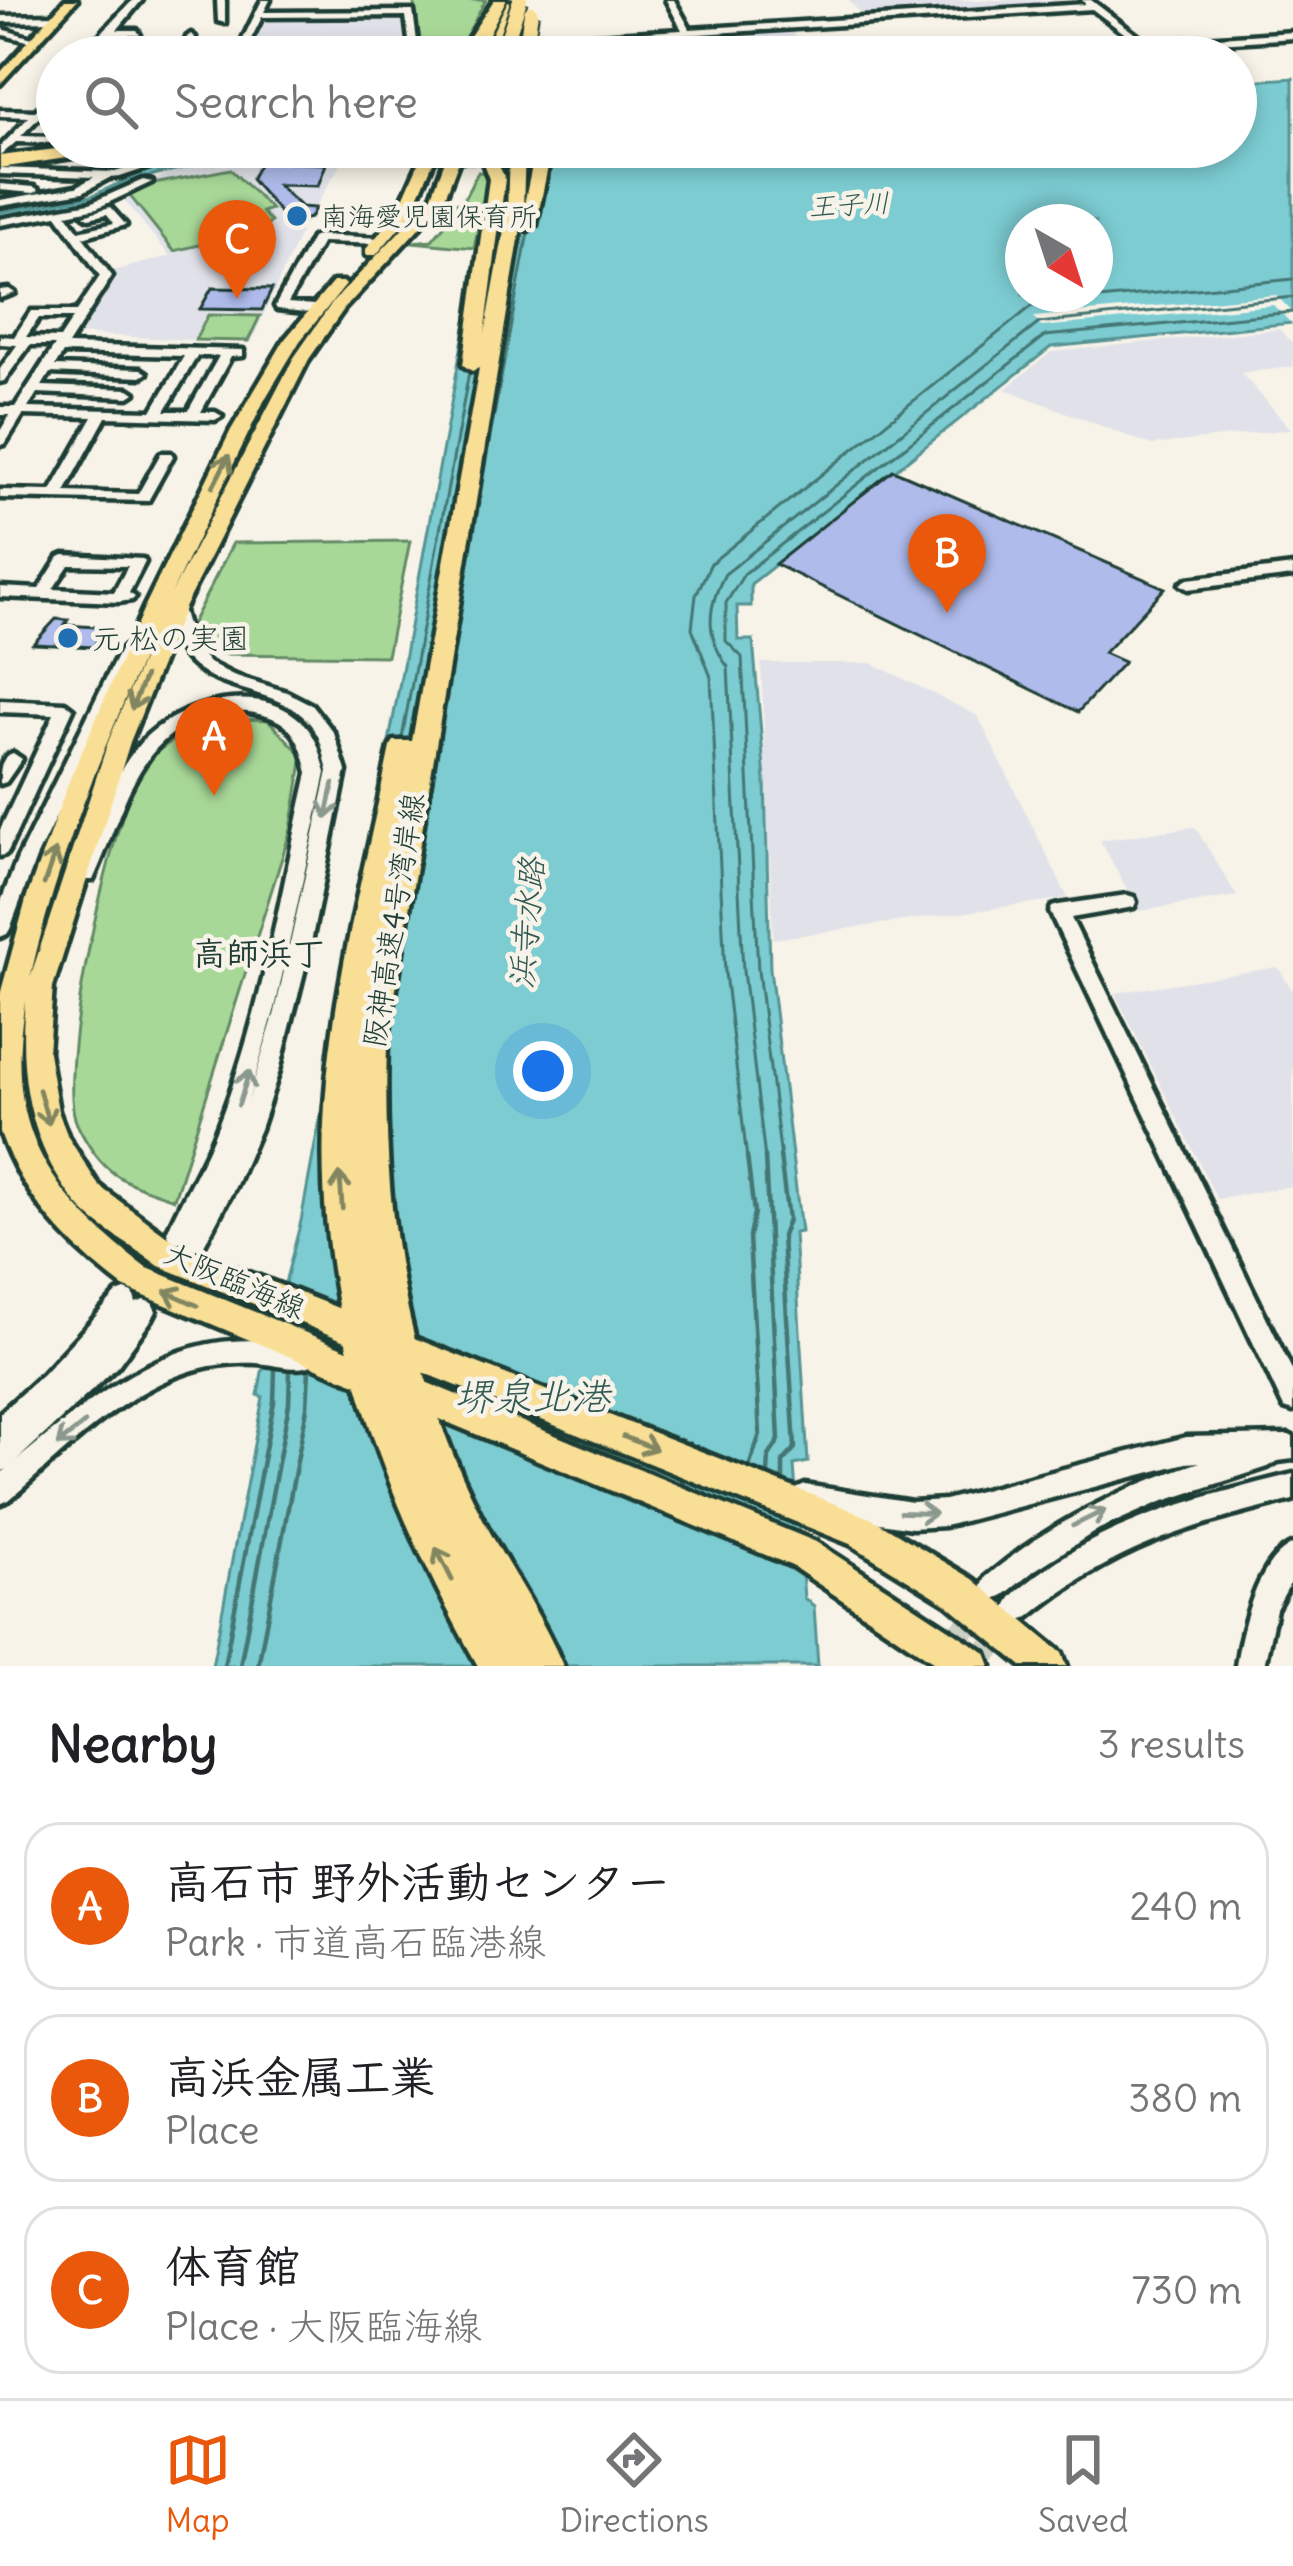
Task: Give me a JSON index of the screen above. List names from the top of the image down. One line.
{"streets":{"highway":["阪神高速4号湾岸線"],"main road":["大阪臨海線"]},"districts":["高師浜丁"],"water":["王子川","浜寺水路","堺泉北港"],"places":["南海愛児園保育所","元 松の実園"],"north":"bottom right","page":{"search":"Search here","pins":["C","B","A"],"heading":["Nearby","3 results"],"list":[{"mark":"A","name":"高石市 野外活動センター","note":"Park · 市道高石臨港線","value":"240 m"},{"mark":"B","name":"高浜金属工業","note":"Place","value":"380 m"},{"mark":"C","name":"体育館","note":"Place · 大阪臨海線","value":"730 m"}],"nav":["Map","Directions","Saved"]}}
